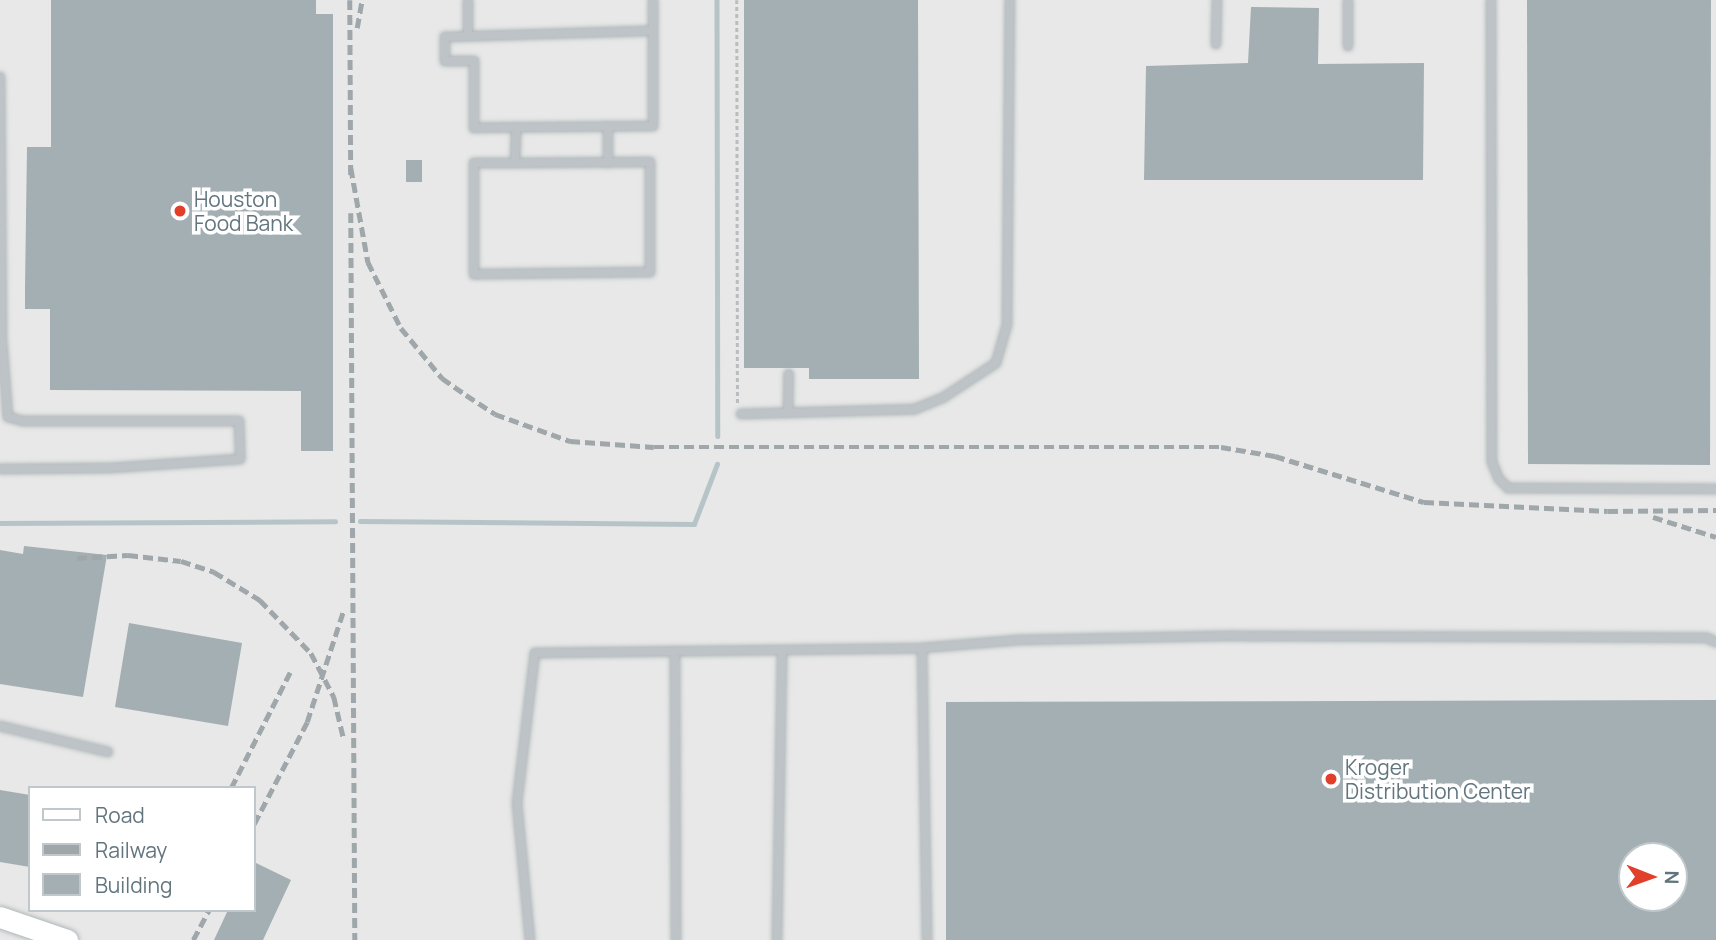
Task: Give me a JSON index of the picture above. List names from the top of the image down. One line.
{"places":["Houston Food Bank","Kroger Distribution Center"],"legend":["Road","Railway","Building"],"north":"right"}
